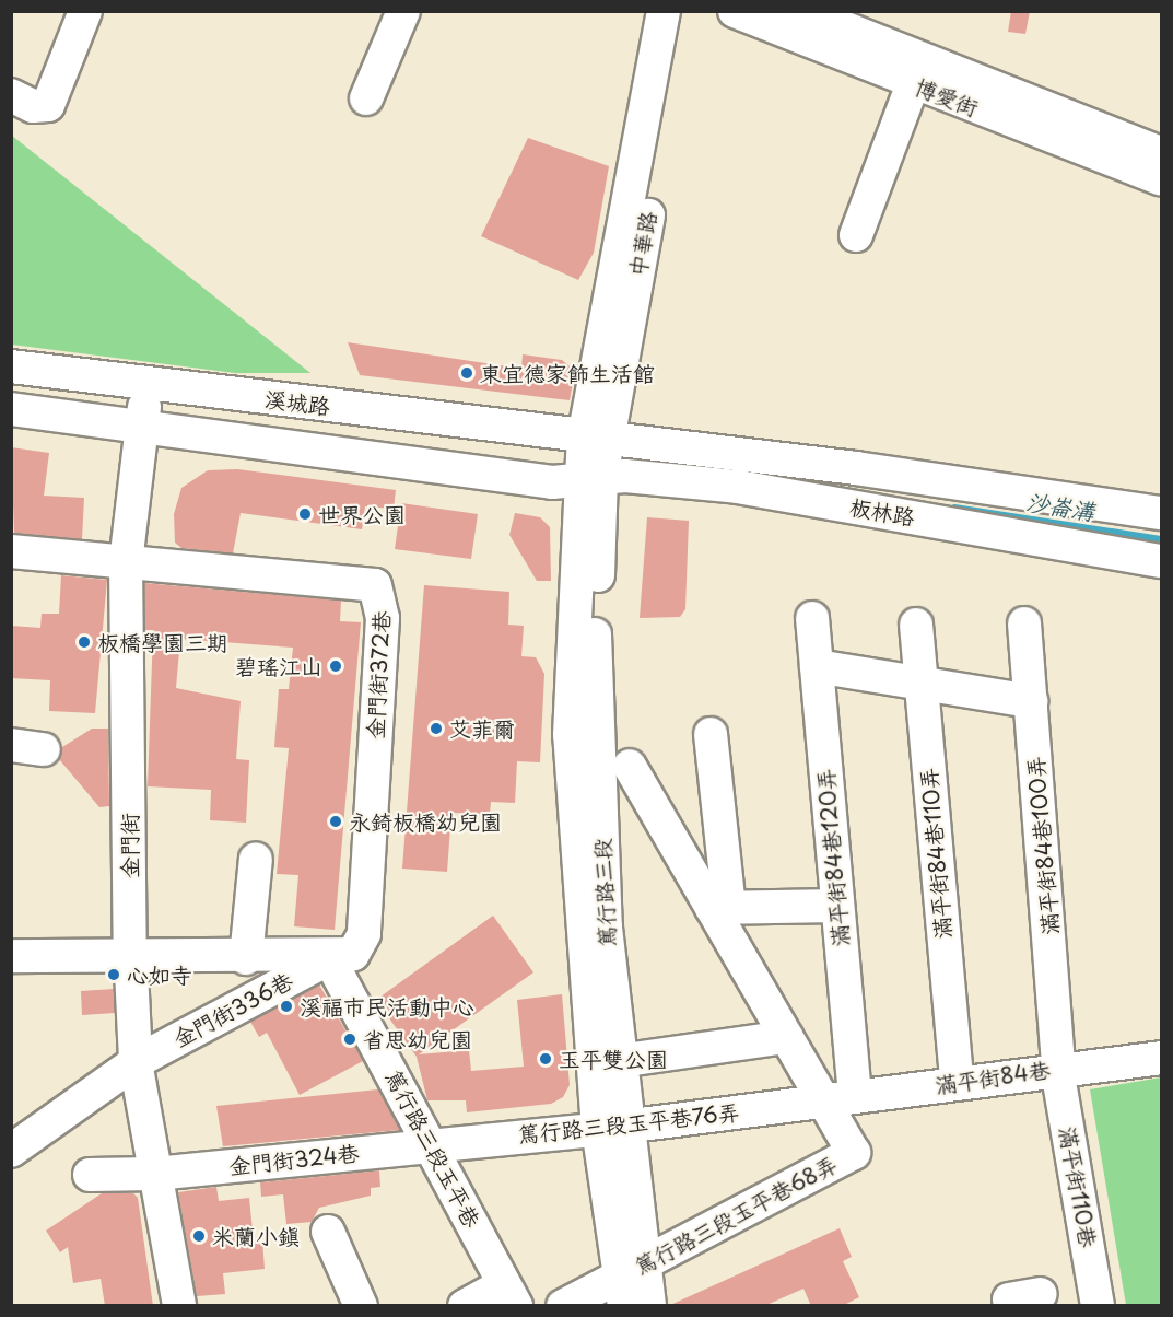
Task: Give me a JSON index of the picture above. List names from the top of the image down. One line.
{"streets":{"street":["博愛街","中華路","溪城路","板林路","金門街372巷","金門街","滿平街84巷100弄","滿平街84巷110弄","滿平街84巷120弄","篤行路三段","金門街336巷","滿平街84巷","篤行路三段玉平巷76弄","篤行路三段玉平巷","金門街324巷","滿平街110巷","篤行路三段玉平巷68弄"]},"crossings":[["中華路","溪城路"],["中華路","板林路"],["中華路","篤行路三段"],["溪城路","板林路"],["溪城路","金門街"],["板林路","篤行路三段"],["金門街372巷","金門街"],["金門街372巷","金門街336巷"],["金門街","金門街336巷"],["金門街","金門街324巷"],["滿平街84巷100弄","滿平街84巷"],["滿平街84巷100弄","滿平街110巷"],["滿平街84巷110弄","滿平街84巷"],["滿平街84巷120弄","滿平街84巷"],["滿平街84巷120弄","篤行路三段玉平巷76弄"],["滿平街84巷120弄","篤行路三段玉平巷68弄"],["篤行路三段","篤行路三段玉平巷76弄"],["篤行路三段","篤行路三段玉平巷68弄"],["金門街336巷","篤行路三段玉平巷"],["滿平街84巷","篤行路三段玉平巷76弄"],["滿平街84巷","滿平街110巷"],["滿平街84巷","篤行路三段玉平巷68弄"],["篤行路三段玉平巷76弄","篤行路三段玉平巷"],["篤行路三段玉平巷76弄","金門街324巷"],["篤行路三段玉平巷76弄","篤行路三段玉平巷68弄"],["篤行路三段玉平巷","金門街324巷"]],"water":["沙崙溝"],"places":["東宜德家飾生活館","世界公園","板橋學園三期","碧瑤江山","艾菲爾","永錡板橋幼兒園","心如寺","溪福市民活動中心","省思幼兒園","玉平雙公園","米蘭小鎮"]}
